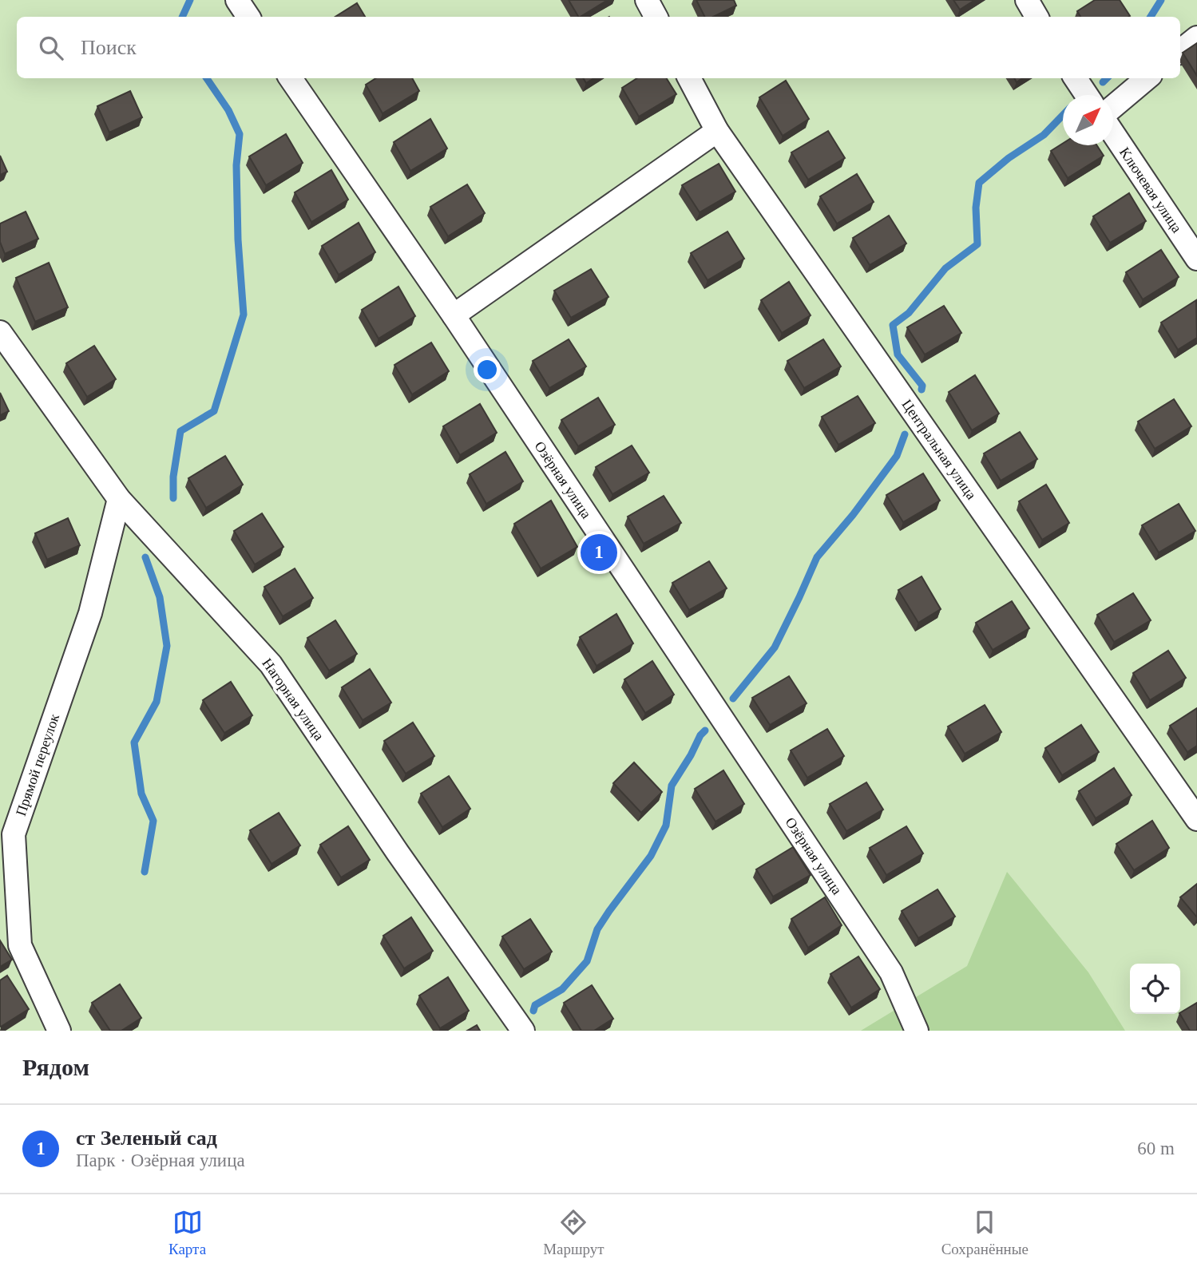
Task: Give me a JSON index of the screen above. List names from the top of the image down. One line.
{"streets":{"street":["Ключевая улица","Центральная улица","Озёрная улица","Нагорная улица","Прямой переулок"]},"crossings":[["Нагорная улица","Прямой переулок"]],"north":"top right","page":{"search":"Поиск","pins":"1","heading":"Рядом","list":[{"mark":"1","name":"ст Зеленый сад","note":"Парк · Озёрная улица","value":"60 m"}],"nav":["Карта","Маршрут","Сохранённые"]}}
